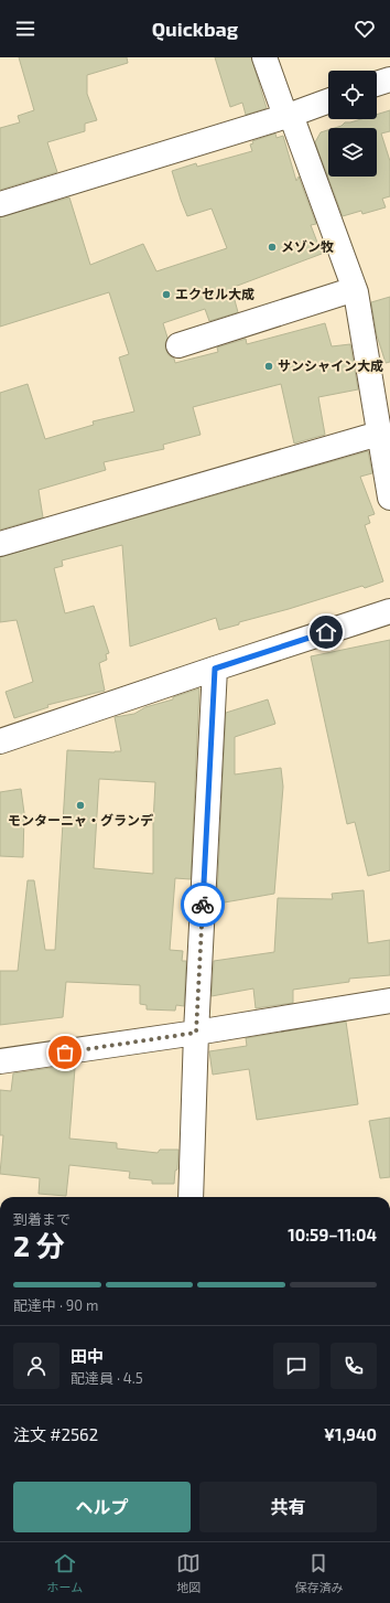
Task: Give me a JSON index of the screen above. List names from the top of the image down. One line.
{"places":["メゾン牧","エクセル大成","サンシャイン大成","モンターニャ・グランデ"],"page":{"header":"Quickbag","heading":["2 分","到着まで","10:59–11:04"],"panel":["田中","配達員 · 4.5","注文 #2562","¥1,940"],"bar":"配達中 · 90 m","buttons":["ヘルプ","共有"],"tabs":["ホーム","地図","保存済み"]}}
